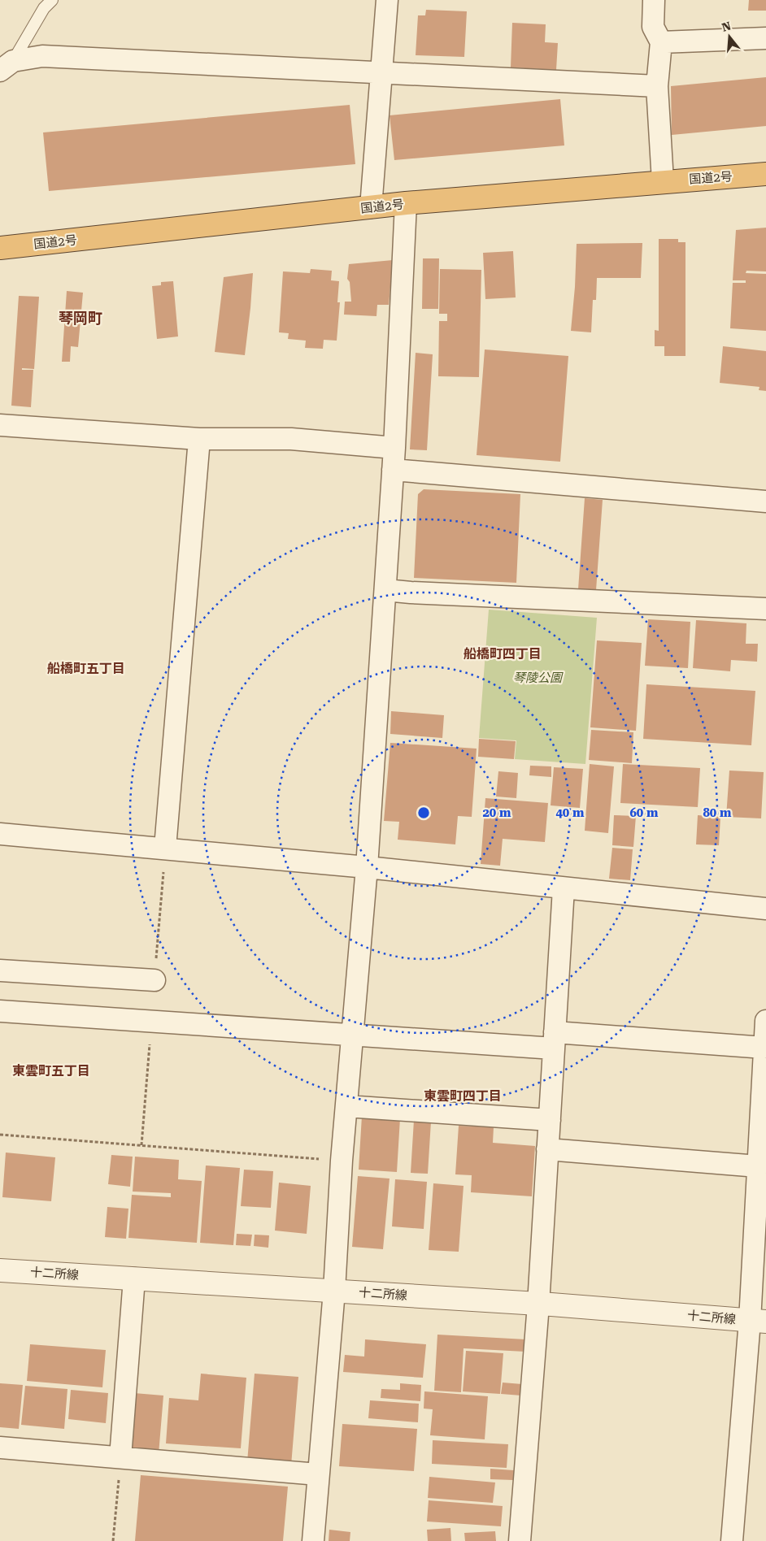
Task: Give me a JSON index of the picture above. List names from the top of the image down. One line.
{"streets":{"highway":["国道2号"],"street":["十二所線"]},"districts":["琴岡町","船橋町四丁目","船橋町五丁目","東雲町五丁目","東雲町四丁目"],"parks":["琴陵公園"],"north":"top","rings":["20 m","40 m","60 m","80 m"]}
